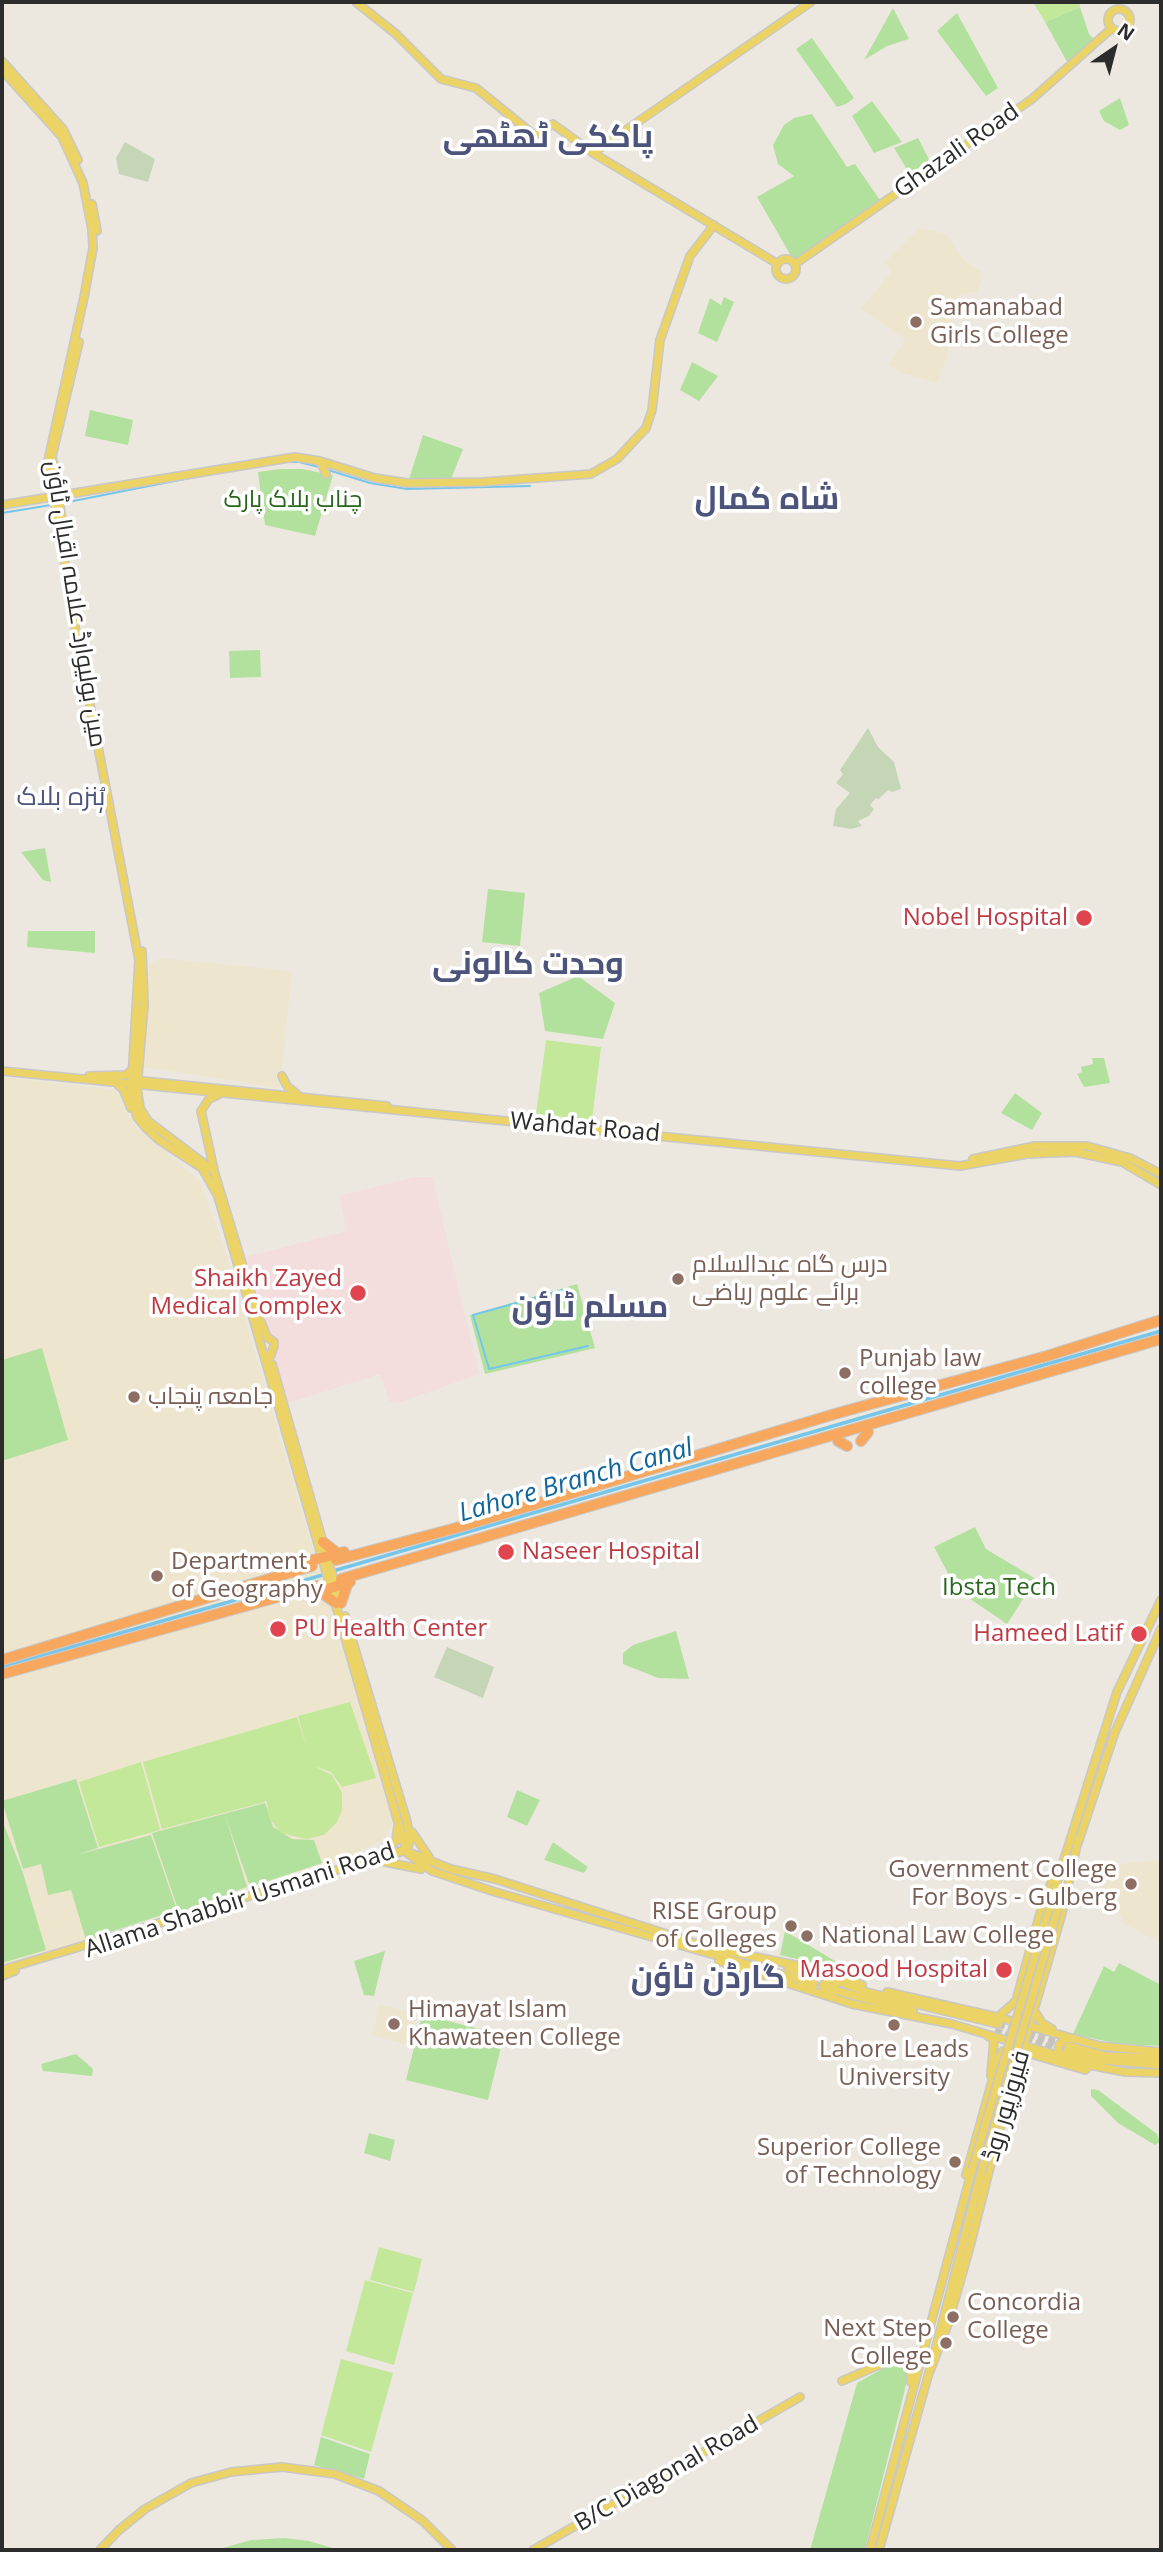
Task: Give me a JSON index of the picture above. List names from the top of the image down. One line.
{"streets":{"main road":["Ghazali Road","مین بولیوارڈ علامہ اقبال ٹاؤن","Wahdat Road","Allama Shabbir Usmani Road","فیروزپور روڈ","B/C Diagonal Road"]},"crossings":[["مین بولیوارڈ علامہ اقبال ٹاؤن","Wahdat Road"]],"districts":["پاککی ٹھٹھی","شاہ کمال","ہُنزہ بلاک","وحدت کالونی","مسلم ٹاؤن","گارڈن ٹاؤن"],"water":["Lahore Branch Canal"],"parks":["چناب بلاک پارک","Ibsta Tech"],"places":["Samanabad Girls College","Nobel Hospital","درس گاہ عبدالسلام برائے علوم ریاضی","Shaikh Zayed Medical Complex","Punjab law college","جامعہ پنجاب","Naseer Hospital","Department of Geography","PU Health Center","Hameed Latif","Government College For Boys - Gulberg","RISE Group of Colleges","National Law College","Masood Hospital","Himayat Islam Khawateen College","Lahore Leads University","Superior College of Technology","Concordia College","Next Step College"],"north":"top right"}
